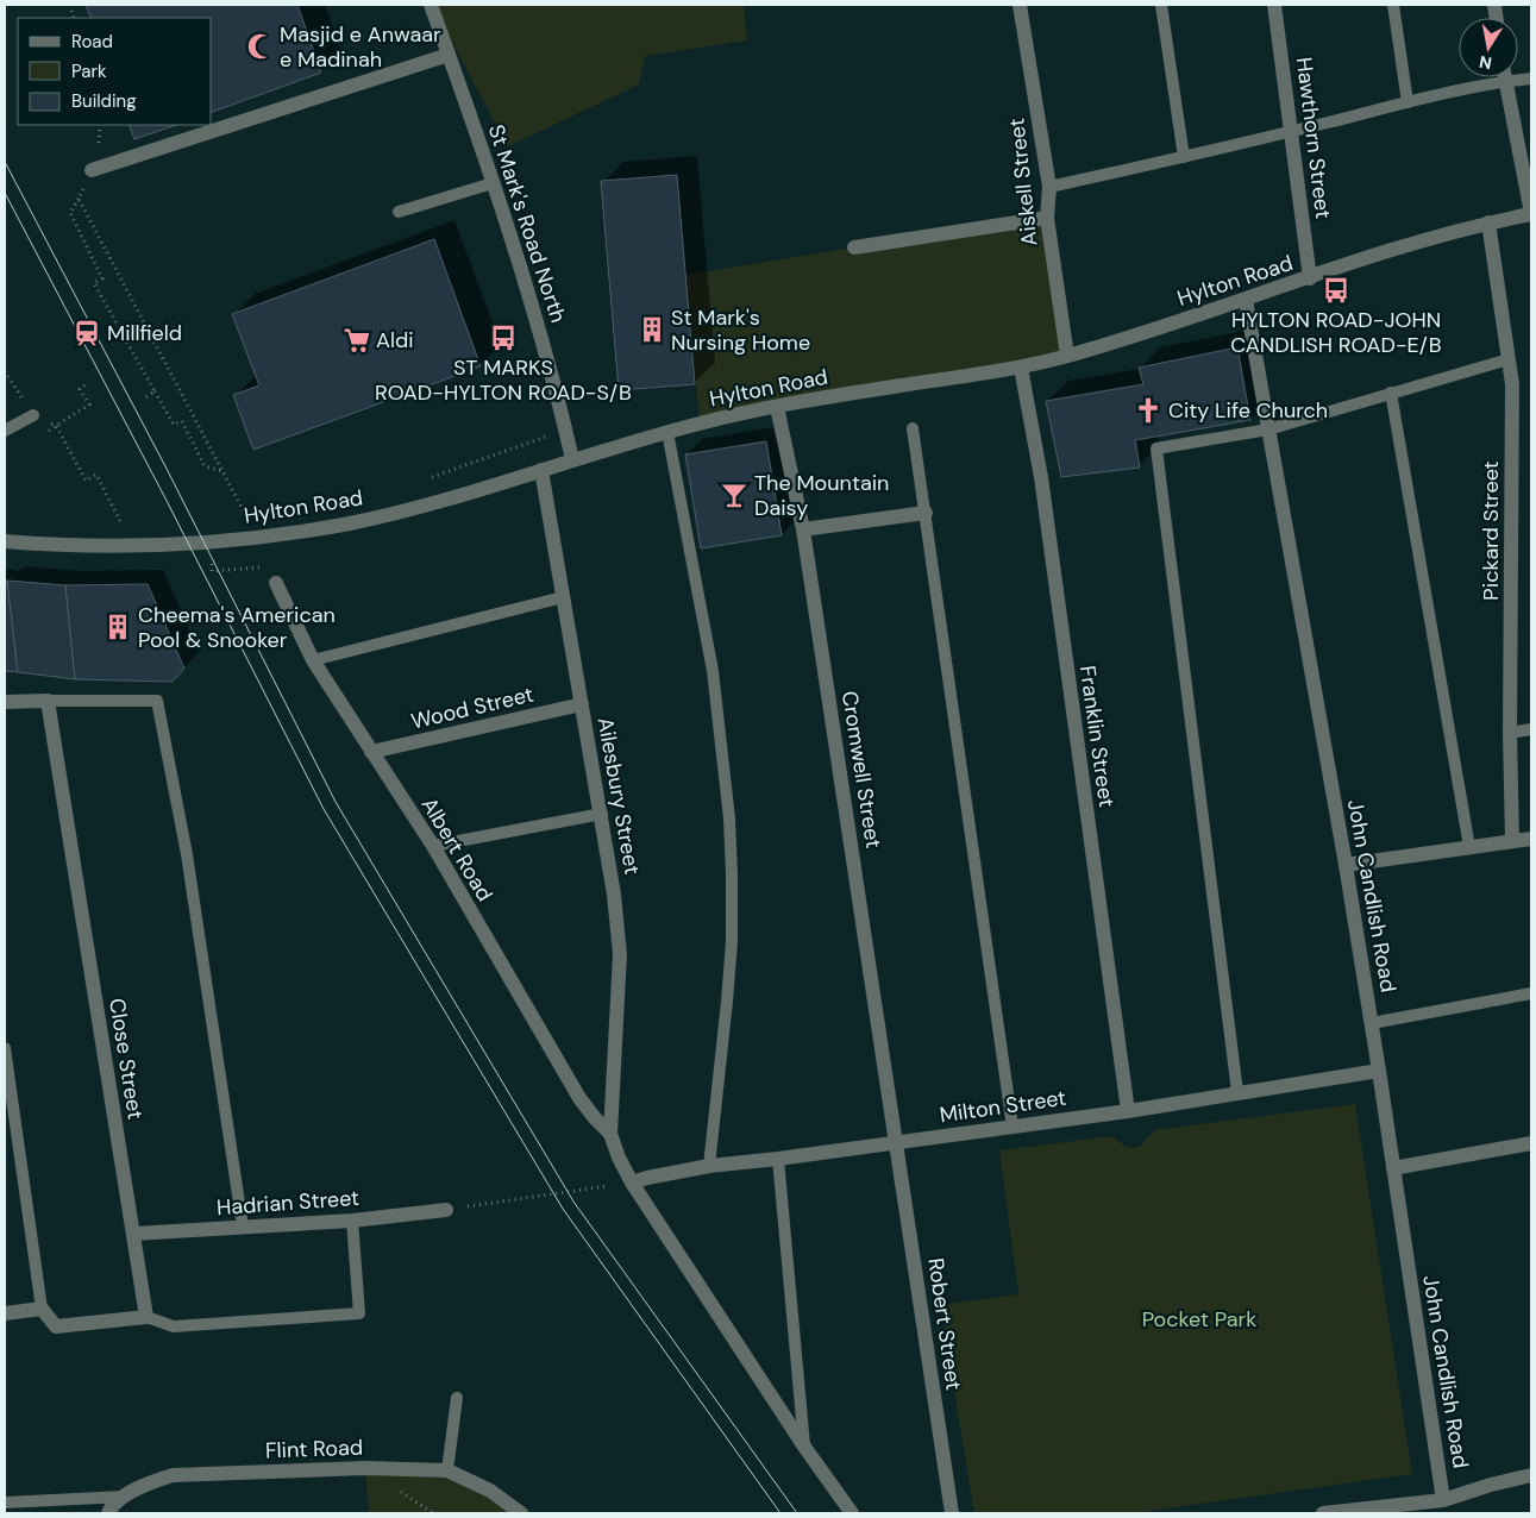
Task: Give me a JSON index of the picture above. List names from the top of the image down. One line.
{"streets":{"street":["Hawthorn Street","Aiskell Street","St Mark's Road North","Hylton Road","Pickard Street","Wood Street","Franklin Street","Cromwell Street","Ailesbury Street","Albert Road","John Candlish Road","Close Street","Milton Street","Hadrian Street","Robert Street","Flint Road"]},"crossings":[["Hawthorn Street","Hylton Road"],["Aiskell Street","Hylton Road"],["St Mark's Road North","Hylton Road"],["Hylton Road","Pickard Street"],["Hylton Road","Franklin Street"],["Hylton Road","Cromwell Street"],["Hylton Road","Ailesbury Street"],["Hylton Road","John Candlish Road"],["Wood Street","Ailesbury Street"],["Wood Street","Albert Road"],["Franklin Street","Milton Street"],["Cromwell Street","Milton Street"],["Cromwell Street","Robert Street"],["Ailesbury Street","Albert Road"],["John Candlish Road","Milton Street"],["Close Street","Hadrian Street"],["Milton Street","Robert Street"]],"parks":["Pocket Park"],"places":{"mosque":["Masjid e Anwaar e Madinah"],"bus stop":["HYLTON ROAD-JOHN CANDLISH ROAD-E/B","ST MARKS ROAD-HYLTON ROAD-S/B"],"building":["St Mark's Nursing Home","Cheema's American Pool & Snooker"],"station":["Millfield"],"supermarket":["Aldi"],"church":["City Life Church"],"bar":["The Mountain Daisy"]},"legend":["Road","Park","Building"],"north":"bottom"}
